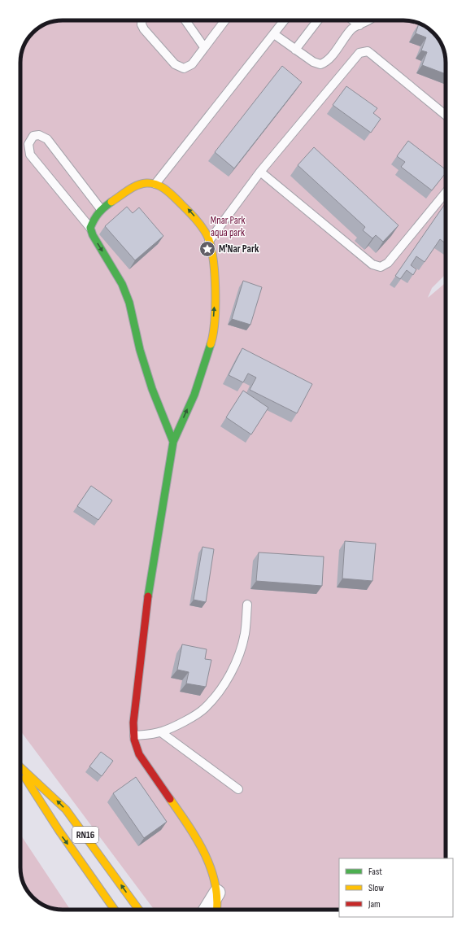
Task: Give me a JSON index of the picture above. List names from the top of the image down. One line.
{"streets":{"street":["RN16"]},"parks":["Mnar Park aqua park"],"places":{"place":["M'Nar Park"]},"legend":["Fast","Slow","Jam"]}
